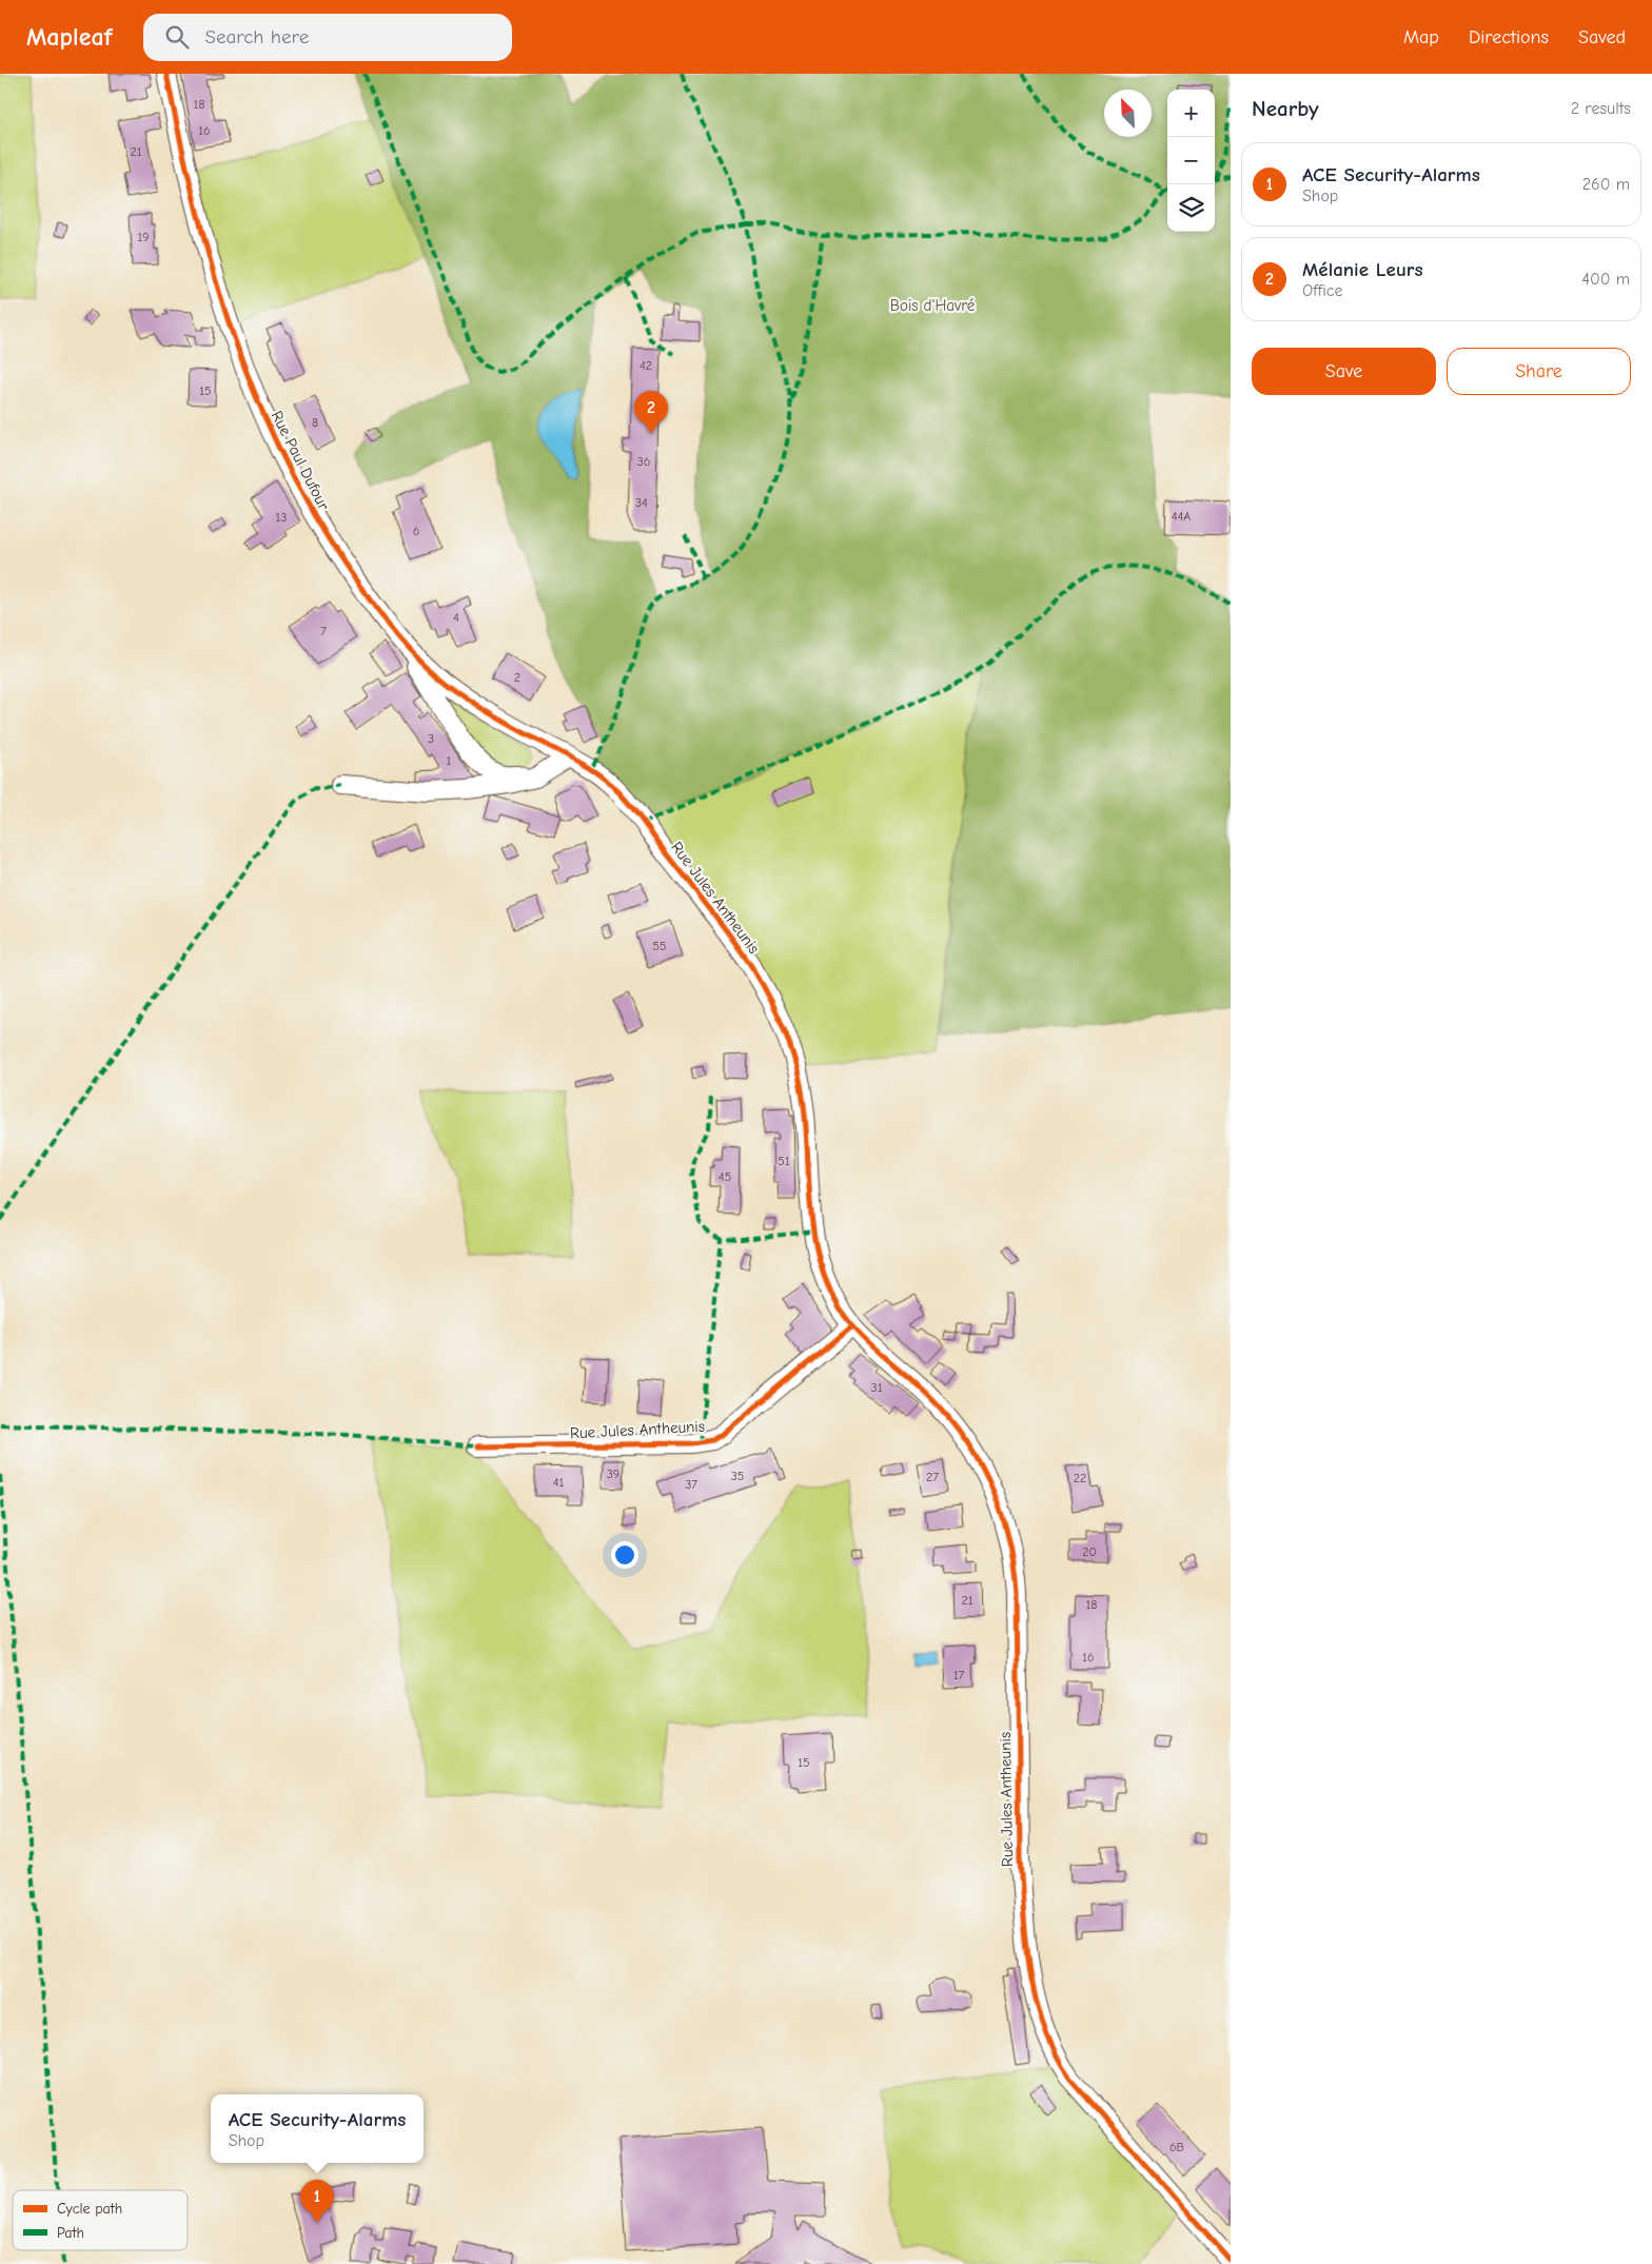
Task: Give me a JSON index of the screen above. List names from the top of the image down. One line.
{"streets":{"street":["Rue Paul Dufour","Rue Jules Antheunis"]},"crossings":[["Rue Paul Dufour","Rue Jules Antheunis"]],"parks":["Bois d'Havré"],"house_numbers":["18","16","21","19","42","15","8","36","34","44A","13","6","4","7","2","3","1","55","51","45","31","39","35","27","22","41","37","20","21","18","16","17","15","6B"],"legend":["Cycle path","Path"],"north":"top left","page":{"header":"Mapleaf","search":"Search here","nav":["Map","Directions","Saved"],"heading":["Nearby","2 results"],"map_buttons":["+","−"],"list":[{"mark":"1","name":"ACE Security-Alarms","note":"Shop","value":"260 m"},{"mark":"2","name":"Mélanie Leurs","note":"Office","value":"400 m"}],"buttons":["Save","Share"],"pins":["2","1"],"popup":["ACE Security-Alarms","Shop"]}}
